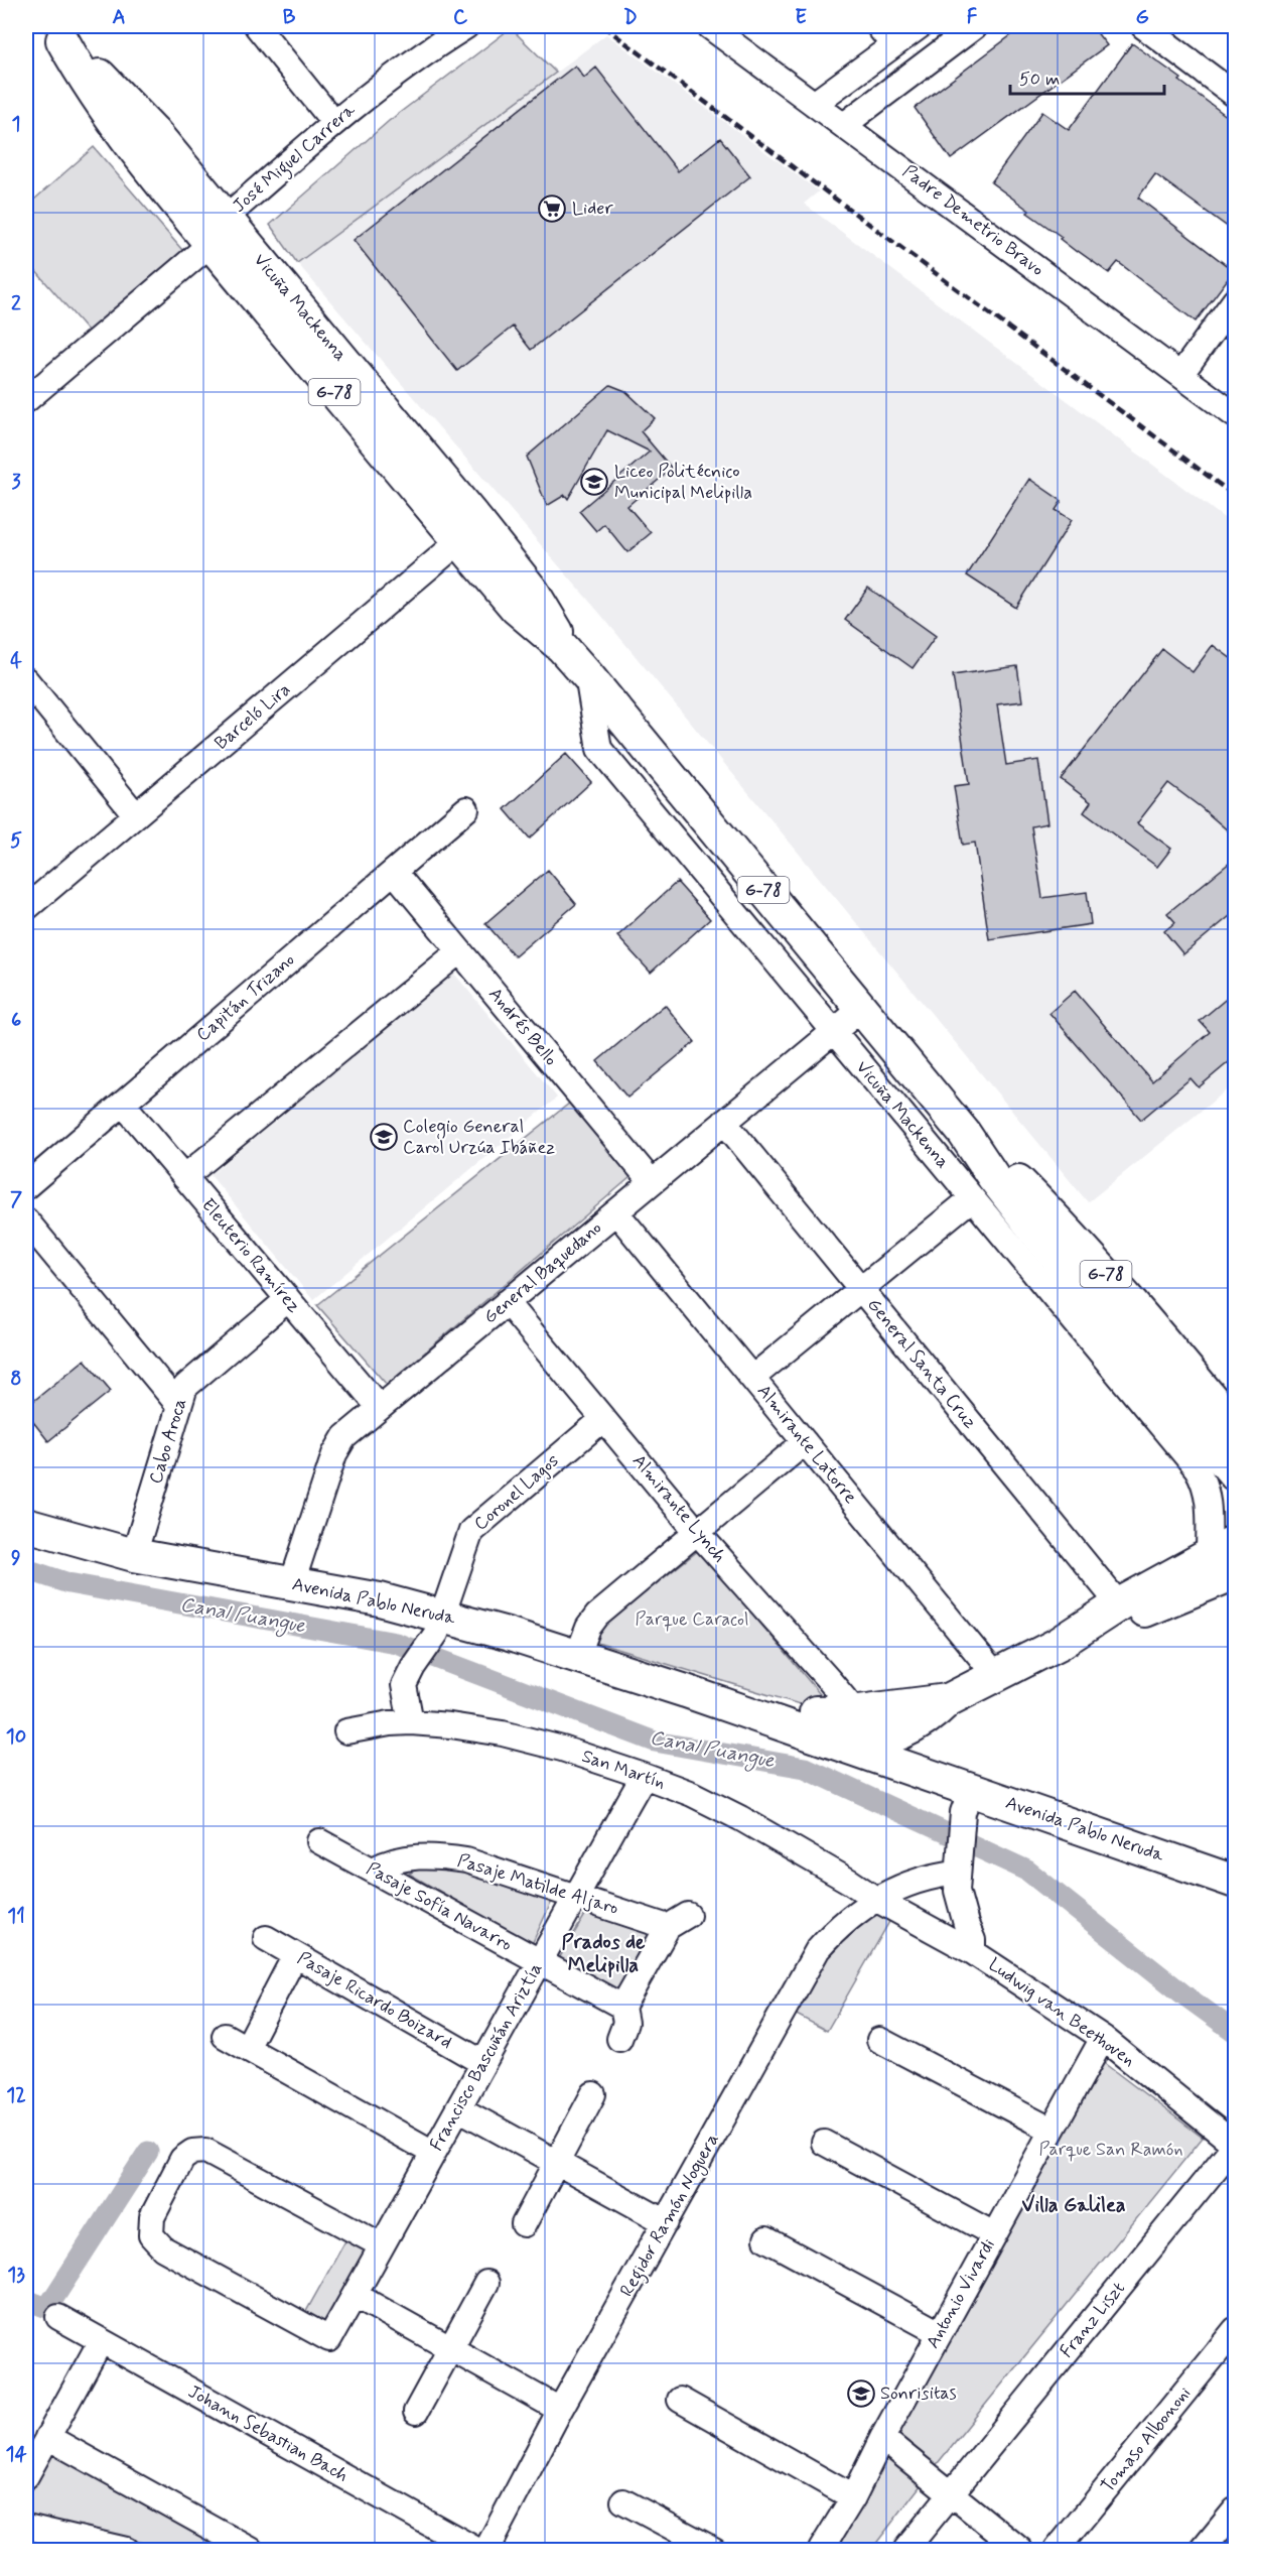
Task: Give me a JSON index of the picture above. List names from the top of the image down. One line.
{"streets":{"main road":["Vicuña Mackenna","G-78","Avenida Pablo Neruda"],"street":["José Miguel Carrera","Padre Demetrio Bravo","Barceló Lira","Capitán Trizano","Andrés Bello","Eleuterio Ramírez","General Baquedano","General Santa Cruz","Cabo Aroca","Almirante Latorre","Coronel Lagos","Almirante Lynch","San Martín","Pasaje Matilde Aljaro","Pasaje Sofía Navarro","Pasaje Ricardo Boizard","Ludwig van Beethoven","Francisco Bascuñán Ariztía","Regidor Ramón Noguera","Antonio Vivardi","Franz Liszt","Johann Sebastian Bach","Tomaso Albononi"]},"crossings":[["José Miguel Carrera","Vicuña Mackenna"],["Vicuña Mackenna","Barceló Lira"],["Vicuña Mackenna","General Baquedano"],["Capitán Trizano","Andrés Bello"],["Capitán Trizano","Eleuterio Ramírez"],["Andrés Bello","General Baquedano"],["Eleuterio Ramírez","General Baquedano"],["Eleuterio Ramírez","Cabo Aroca"],["General Baquedano","General Santa Cruz"],["General Baquedano","Almirante Latorre"],["General Baquedano","Almirante Lynch"],["General Baquedano","Avenida Pablo Neruda"],["Cabo Aroca","Avenida Pablo Neruda"],["Coronel Lagos","Almirante Lynch"],["Coronel Lagos","Avenida Pablo Neruda"],["Coronel Lagos","San Martín"],["San Martín","Ludwig van Beethoven"],["San Martín","Francisco Bascuñán Ariztía"],["San Martín","Regidor Ramón Noguera"],["Pasaje Matilde Aljaro","Pasaje Sofía Navarro"],["Pasaje Matilde Aljaro","Francisco Bascuñán Ariztía"],["Pasaje Sofía Navarro","Francisco Bascuñán Ariztía"],["Pasaje Ricardo Boizard","Francisco Bascuñán Ariztía"],["Ludwig van Beethoven","Regidor Ramón Noguera"],["Ludwig van Beethoven","Antonio Vivardi"],["Ludwig van Beethoven","Franz Liszt"]],"districts":["Prados de Melipilla","Villa Galilea"],"water":["Canal Puangue"],"parks":["Parque Caracol","Parque San Ramón"],"places":{"supermarket":["Lider"],"school or university":["Liceo Politécnico Municipal Melipilla","Colegio General Carol Urzúa Ibáñez","Sonrisitas"]},"scale_bar":"50 m","grid":{"columns":["A","B","C","D","E","F","G"],"rows":["1","2","3","4","5","6","7","8","9","10","11","12","13","14"]}}
